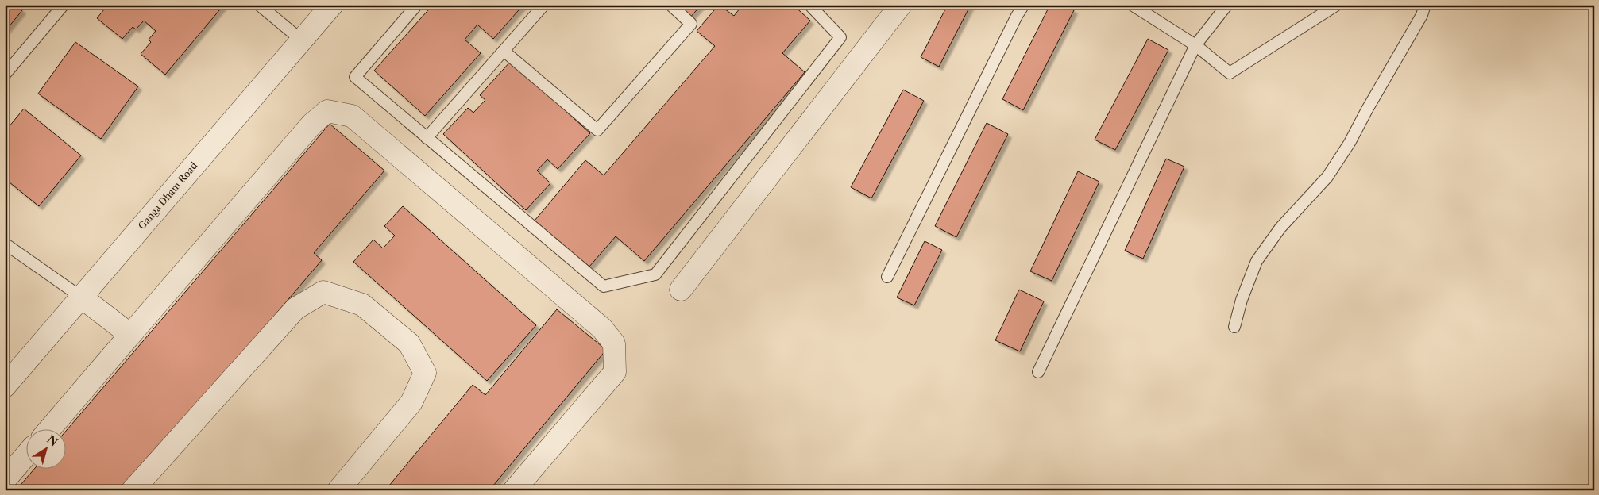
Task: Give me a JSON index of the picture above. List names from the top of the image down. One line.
{"streets":{"street":["Ganga Dham Road"]},"north":"top right"}
